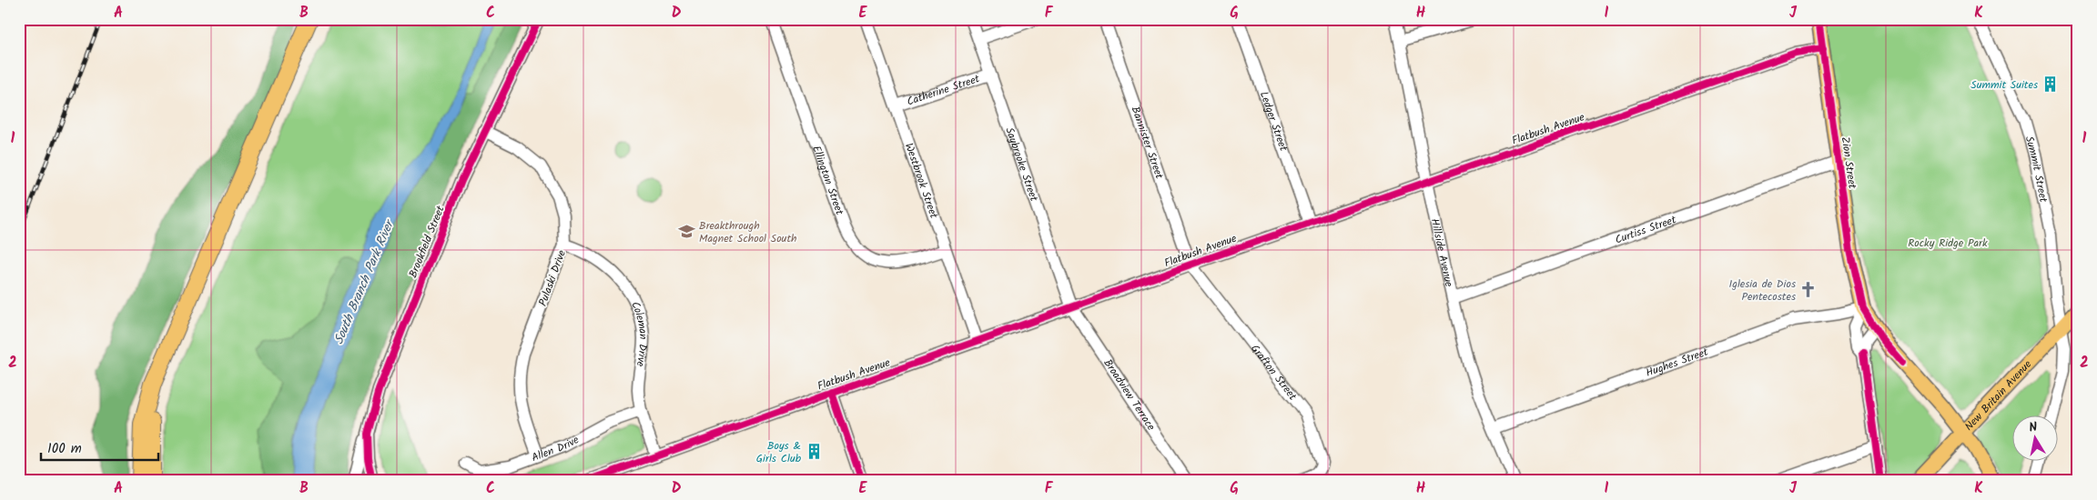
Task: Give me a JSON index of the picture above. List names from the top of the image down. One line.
{"streets":{"main road":["Zion Street","New Britain Avenue"],"street":["Catherine Street","Ledger Street","Flatbush Avenue","Bannister Street","Saybrooke Street","Summit Street","Ellington Street","Westbrook Street","Curtiss Street","Brookfield Street","Hillside Avenue","Pulaski Drive","Coleman Drive","Hughes Street","Grafton Street","Broadview Terrace","Allen Drive"]},"crossings":[["Catherine Street","Saybrooke Street"],["Catherine Street","Westbrook Street"],["Ledger Street","Flatbush Avenue"],["Flatbush Avenue","Bannister Street"],["Flatbush Avenue","Zion Street"],["Flatbush Avenue","Saybrooke Street"],["Flatbush Avenue","Westbrook Street"],["Flatbush Avenue","Hillside Avenue"],["Flatbush Avenue","Coleman Drive"],["Flatbush Avenue","Grafton Street"],["Flatbush Avenue","Broadview Terrace"],["Bannister Street","Grafton Street"],["Zion Street","Curtiss Street"],["Zion Street","Hughes Street"],["Saybrooke Street","Broadview Terrace"],["Summit Street","New Britain Avenue"],["Ellington Street","Westbrook Street"],["Curtiss Street","Hillside Avenue"],["Brookfield Street","Pulaski Drive"],["Hillside Avenue","Hughes Street"],["Pulaski Drive","Coleman Drive"],["Pulaski Drive","Allen Drive"],["Coleman Drive","Allen Drive"]],"water":["South Branch Park River"],"parks":["Rocky Ridge Park"],"places":{"building":["Summit Suites","Boys & Girls Club"],"school or university":["Breakthrough Magnet School South"],"church":["Iglesia de Dios Pentecostes"]},"scale_bar":"100 m","north":"top","grid":{"columns":["A","B","C","D","E","F","G","H","I","J","K"],"rows":["1","2"]}}
